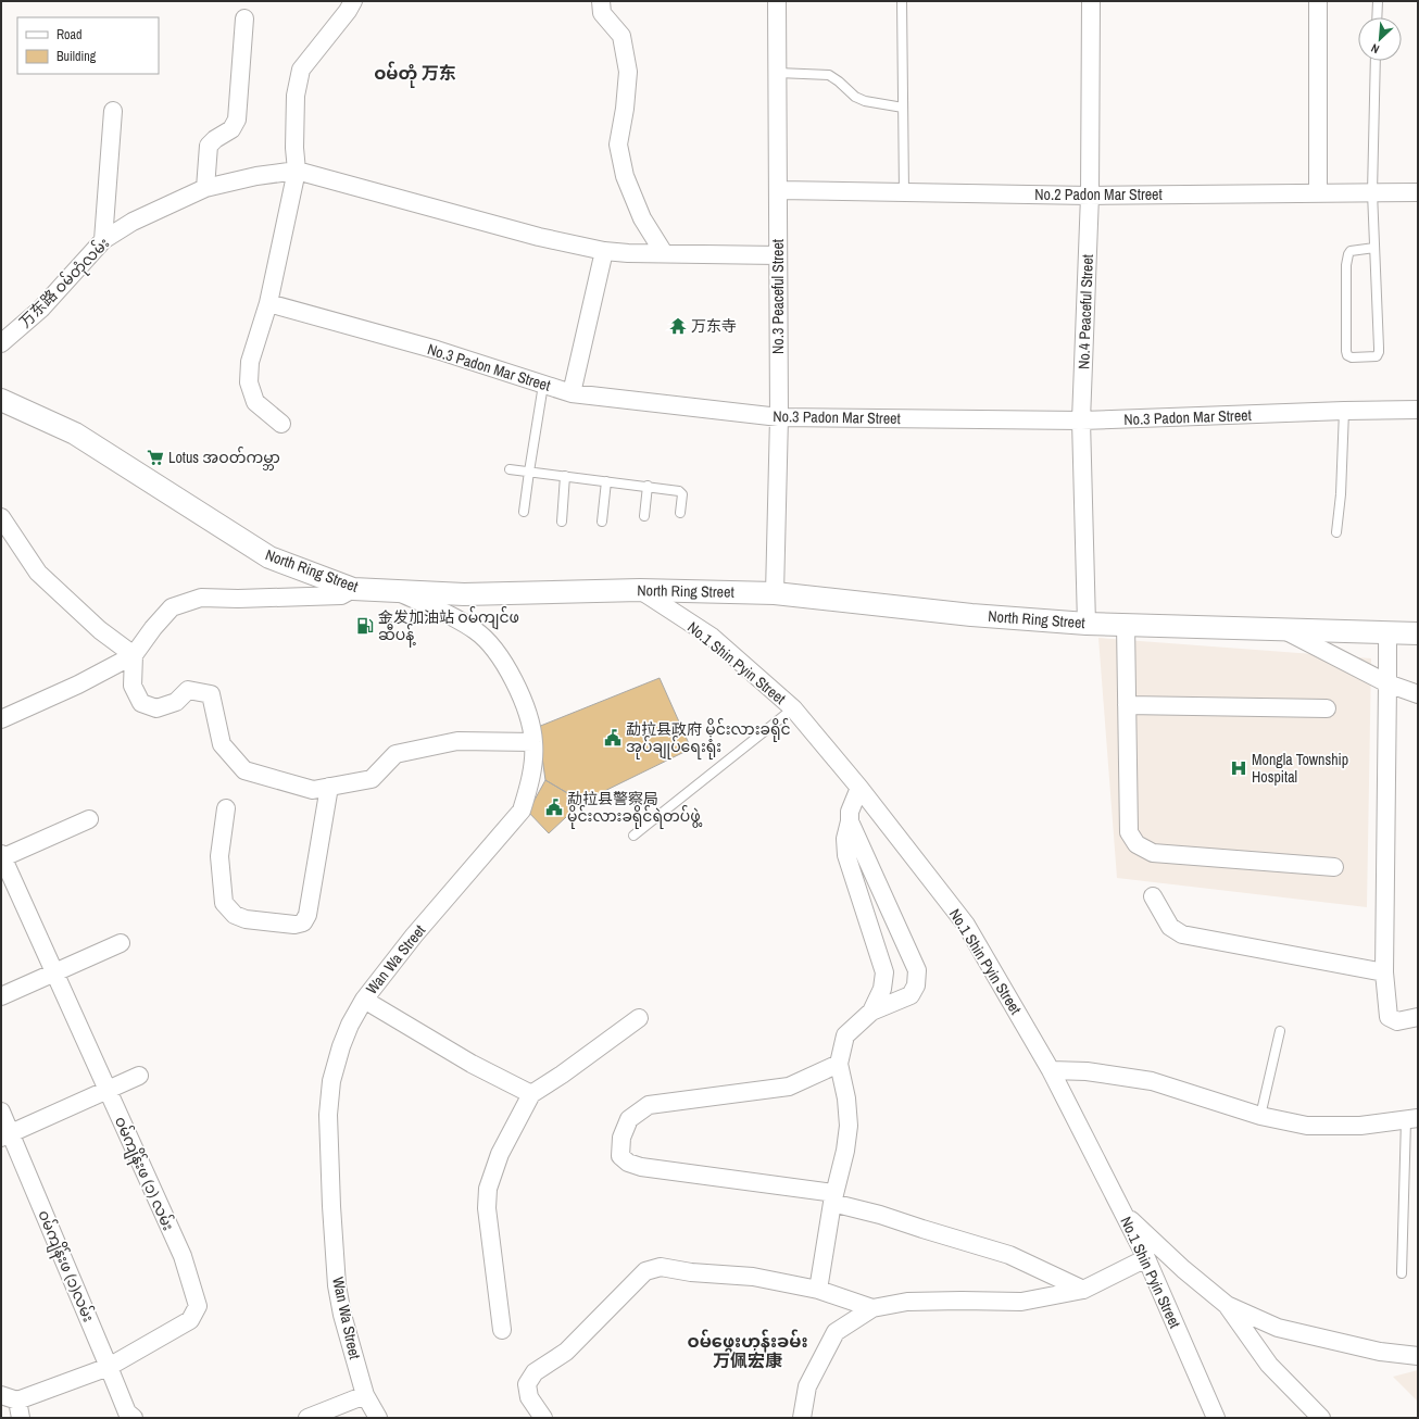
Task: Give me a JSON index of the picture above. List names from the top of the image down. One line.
{"streets":{"street":["No.2 Padon Mar Street","万东路 ဝမ်တုံလမ်း","No.3 Peaceful Street","No.4 Peaceful Street","No.3 Padon Mar Street","North Ring Street","No.1 Shin Pyin Street","Wan Wa Street","ဝမ်ကျိန်းဖ (၁) လမ်း","ဝမ်ကျိန်းဖ (၁)လမ်း"]},"crossings":[["No.2 Padon Mar Street","No.3 Peaceful Street"],["No.2 Padon Mar Street","No.4 Peaceful Street"],["No.3 Peaceful Street","No.3 Padon Mar Street"],["No.3 Peaceful Street","North Ring Street"],["No.4 Peaceful Street","No.3 Padon Mar Street"],["No.4 Peaceful Street","North Ring Street"],["North Ring Street","No.1 Shin Pyin Street"],["North Ring Street","Wan Wa Street"],["ဝမ်ကျိန်းဖ (၁) လမ်း","ဝမ်ကျိန်းဖ (၁)လမ်း"]],"districts":["ဝမ်တုံ 万东","ဝမ်ဖွေးဟုန်းခမ်း 万佩宏康"],"places":{"temple":["万东寺"],"supermarket":["Lotus အဝတ်ကမ္ဘာ"],"fuel station":["金发加油站 ဝမ်ကျင်ဖ ဆီပန့်"],"public building":["勐拉县政府 မိုင်းလားခရိုင် အုပ်ချုပ်ရေးရုံး","勐拉县警察局 မိုင်းလားခရိုင်ရဲတပ်ဖွဲ့"],"hospital":["Mongla Township Hospital"]},"legend":["Road","Building"],"north":"bottom left"}
